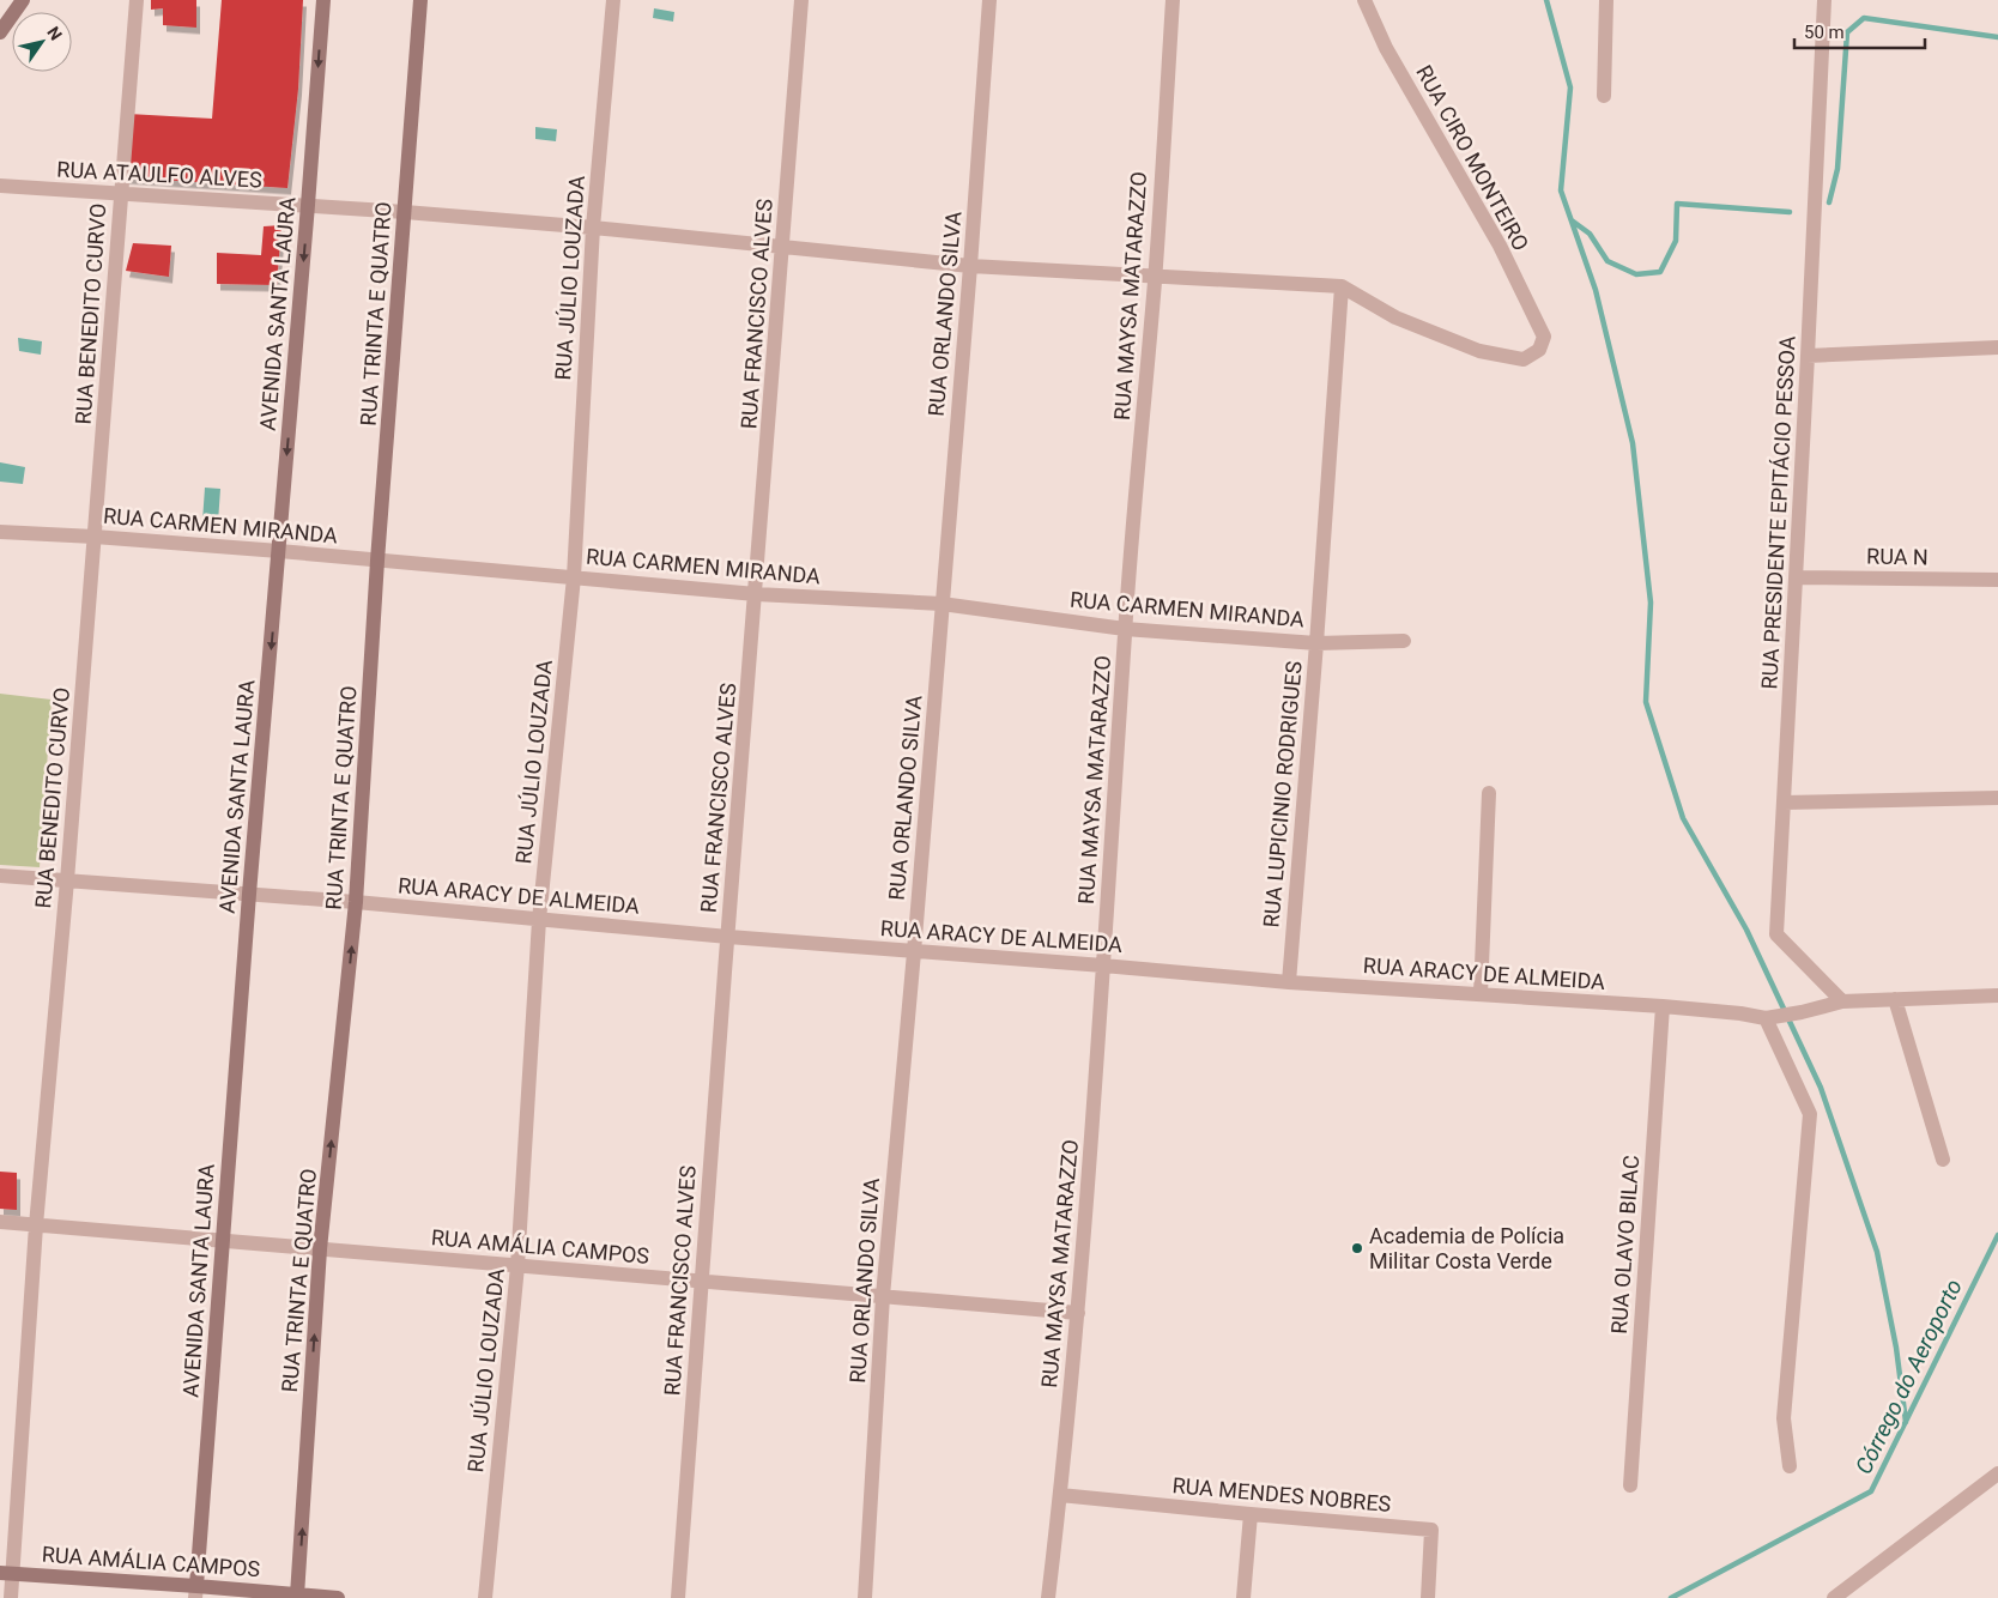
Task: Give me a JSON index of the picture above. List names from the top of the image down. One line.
{"streets":{"street":["RUA CIRO MONTEIRO","RUA ATAULFO ALVES","RUA JÚLIO LOUZADA","RUA MAYSA MATARAZZO","RUA BENEDITO CURVO","AVENIDA SANTA LAURA","RUA TRINTA E QUATRO","RUA FRANCISCO ALVES","RUA ORLANDO SILVA","RUA PRESIDENTE EPITÁCIO PESSOA","RUA CARMEN MIRANDA","RUA N","RUA LUPICINIO RODRIGUES","RUA ARACY DE ALMEIDA","RUA OLAVO BILAC","RUA AMÁLIA CAMPOS","RUA MENDES NOBRES"]},"crossings":[["RUA CIRO MONTEIRO","RUA ATAULFO ALVES"],["RUA ATAULFO ALVES","RUA JÚLIO LOUZADA"],["RUA ATAULFO ALVES","RUA MAYSA MATARAZZO"],["RUA ATAULFO ALVES","RUA BENEDITO CURVO"],["RUA ATAULFO ALVES","AVENIDA SANTA LAURA"],["RUA ATAULFO ALVES","RUA TRINTA E QUATRO"],["RUA ATAULFO ALVES","RUA FRANCISCO ALVES"],["RUA ATAULFO ALVES","RUA ORLANDO SILVA"],["RUA ATAULFO ALVES","RUA LUPICINIO RODRIGUES"],["RUA JÚLIO LOUZADA","RUA CARMEN MIRANDA"],["RUA JÚLIO LOUZADA","RUA ARACY DE ALMEIDA"],["RUA JÚLIO LOUZADA","RUA AMÁLIA CAMPOS"],["RUA MAYSA MATARAZZO","RUA CARMEN MIRANDA"],["RUA MAYSA MATARAZZO","RUA ARACY DE ALMEIDA"],["RUA MAYSA MATARAZZO","RUA AMÁLIA CAMPOS"],["RUA MAYSA MATARAZZO","RUA MENDES NOBRES"],["RUA BENEDITO CURVO","RUA CARMEN MIRANDA"],["RUA BENEDITO CURVO","RUA ARACY DE ALMEIDA"],["RUA BENEDITO CURVO","RUA AMÁLIA CAMPOS"],["AVENIDA SANTA LAURA","RUA CARMEN MIRANDA"],["AVENIDA SANTA LAURA","RUA ARACY DE ALMEIDA"],["AVENIDA SANTA LAURA","RUA AMÁLIA CAMPOS"],["RUA TRINTA E QUATRO","RUA CARMEN MIRANDA"],["RUA TRINTA E QUATRO","RUA ARACY DE ALMEIDA"],["RUA TRINTA E QUATRO","RUA AMÁLIA CAMPOS"],["RUA FRANCISCO ALVES","RUA CARMEN MIRANDA"],["RUA FRANCISCO ALVES","RUA ARACY DE ALMEIDA"],["RUA FRANCISCO ALVES","RUA AMÁLIA CAMPOS"],["RUA ORLANDO SILVA","RUA CARMEN MIRANDA"],["RUA ORLANDO SILVA","RUA ARACY DE ALMEIDA"],["RUA ORLANDO SILVA","RUA AMÁLIA CAMPOS"],["RUA PRESIDENTE EPITÁCIO PESSOA","RUA N"],["RUA PRESIDENTE EPITÁCIO PESSOA","RUA ARACY DE ALMEIDA"],["RUA CARMEN MIRANDA","RUA LUPICINIO RODRIGUES"],["RUA LUPICINIO RODRIGUES","RUA ARACY DE ALMEIDA"],["RUA ARACY DE ALMEIDA","RUA OLAVO BILAC"]],"one_way":["AVENIDA SANTA LAURA","RUA TRINTA E QUATRO"],"water":["Córrego do Aeroporto"],"places":["Academia de Polícia Militar Costa Verde"],"scale_bar":"50 m","north":"top right"}
